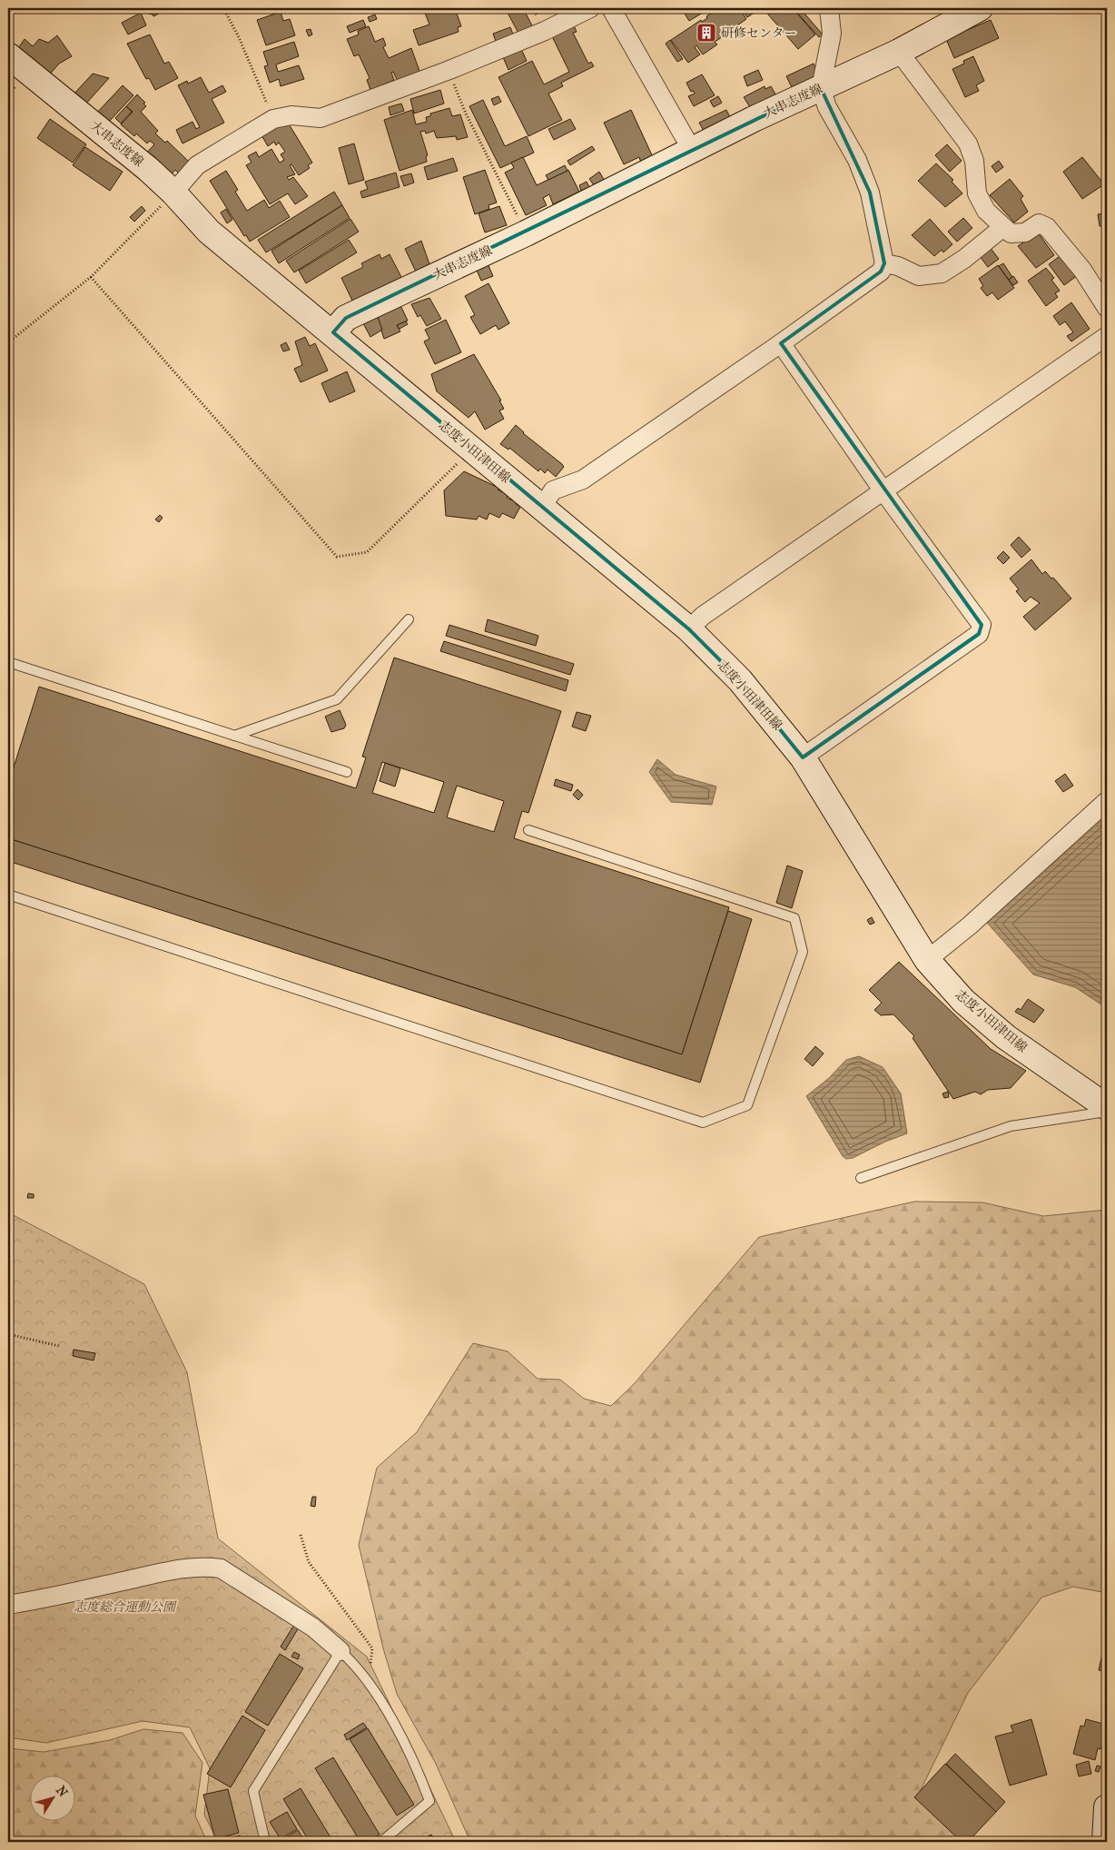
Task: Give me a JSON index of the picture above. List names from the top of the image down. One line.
{"streets":{"main road":["大串志度線","志度小田津田線"]},"crossings":[["大串志度線","志度小田津田線"]],"parks":["志度総合運動公園"],"places":{"building":["研修センター"]},"north":"top right"}
